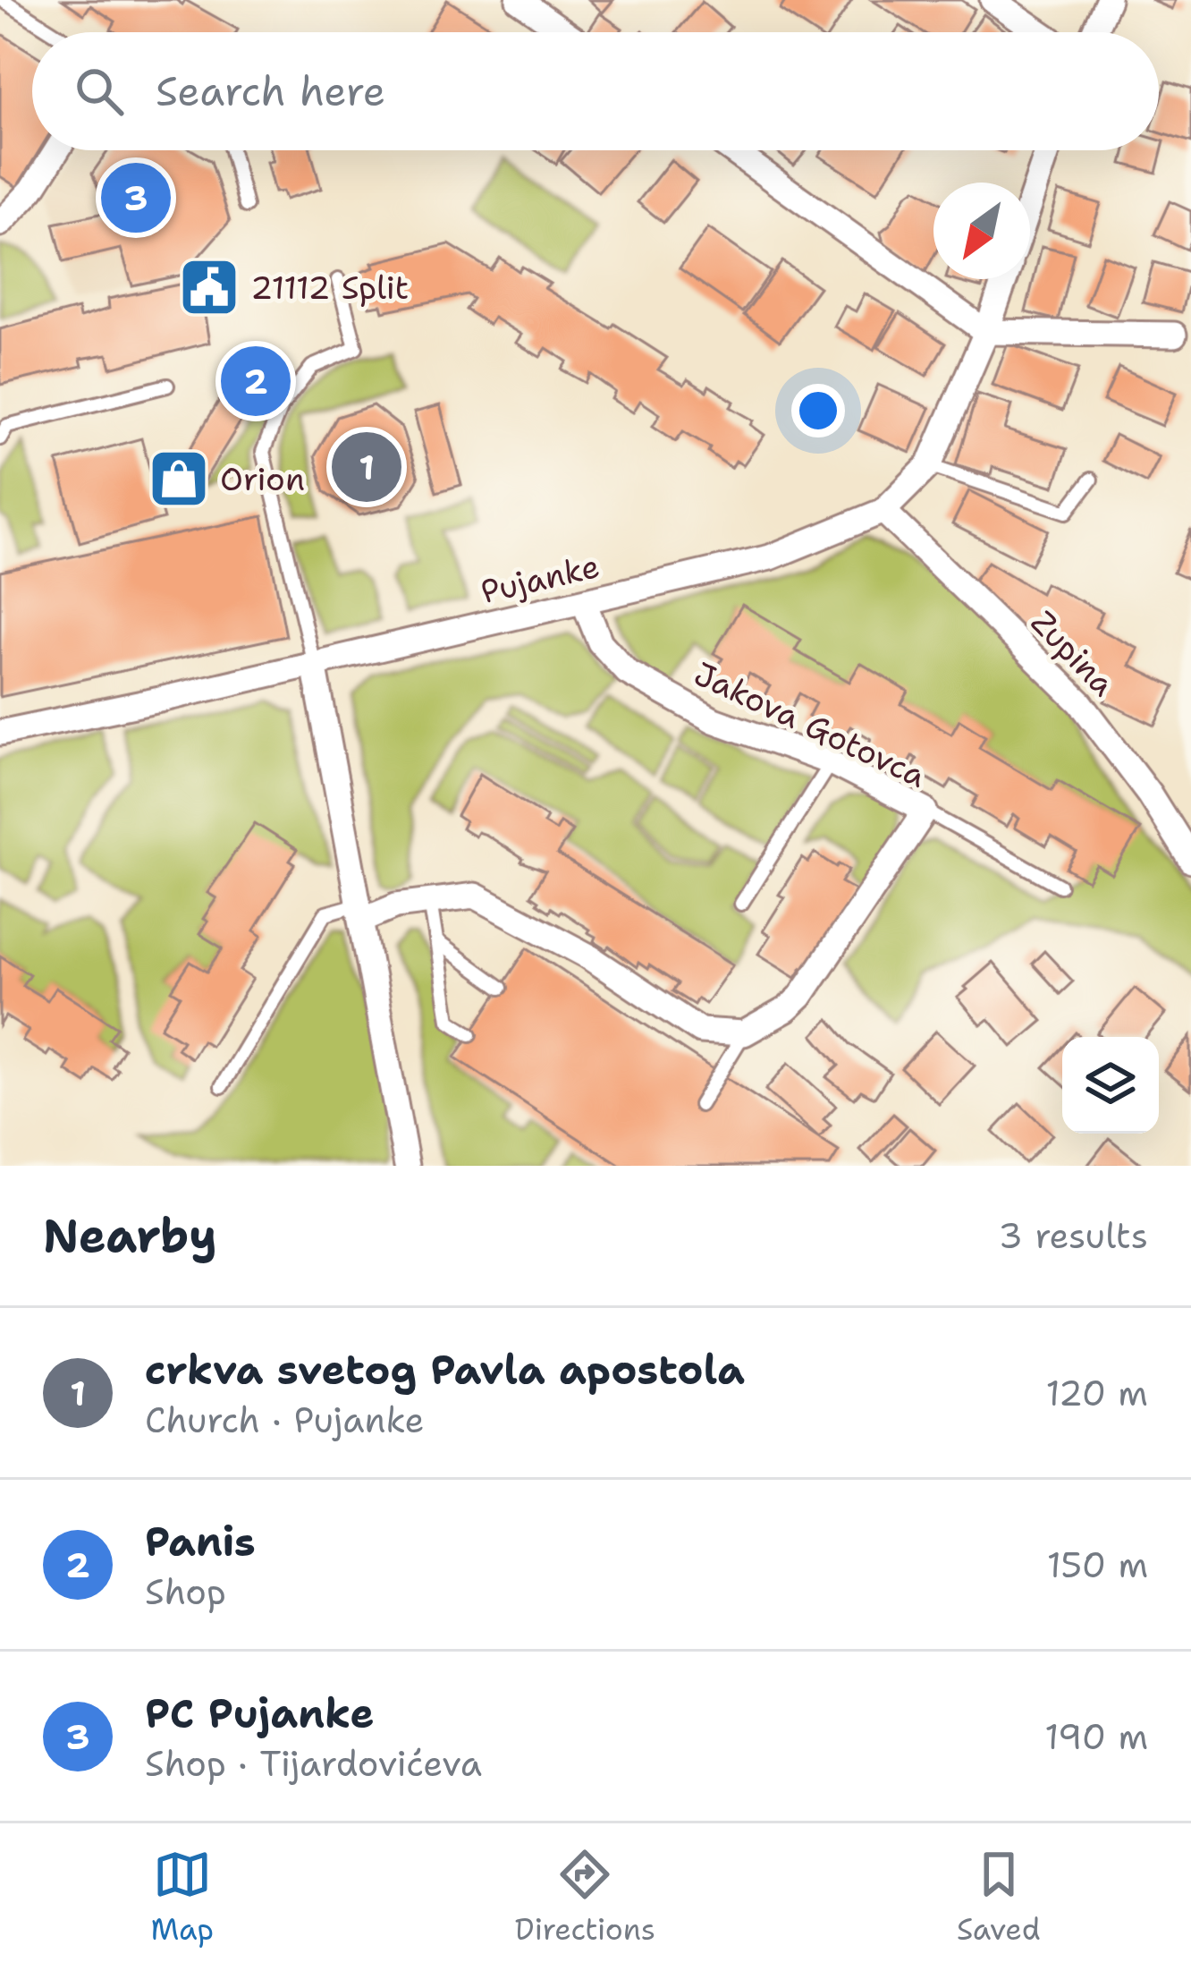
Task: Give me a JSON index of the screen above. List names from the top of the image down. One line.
{"streets":{"street":["Pujanke","Zupina","Jakova Gotovca"]},"crossings":[["Pujanke","Zupina"],["Pujanke","Jakova Gotovca"]],"places":{"public building":["21112 Split"],"shop":["Orion"]},"north":"bottom left","page":{"search":"Search here","pins":["3","2","1"],"heading":["Nearby","3 results"],"list":[{"mark":"1","name":"crkva svetog Pavla apostola","note":"Church · Pujanke","value":"120 m"},{"mark":"2","name":"Panis","note":"Shop","value":"150 m"},{"mark":"3","name":"PC Pujanke","note":"Shop · Tijardovićeva","value":"190 m"}],"nav":["Map","Directions","Saved"]}}
